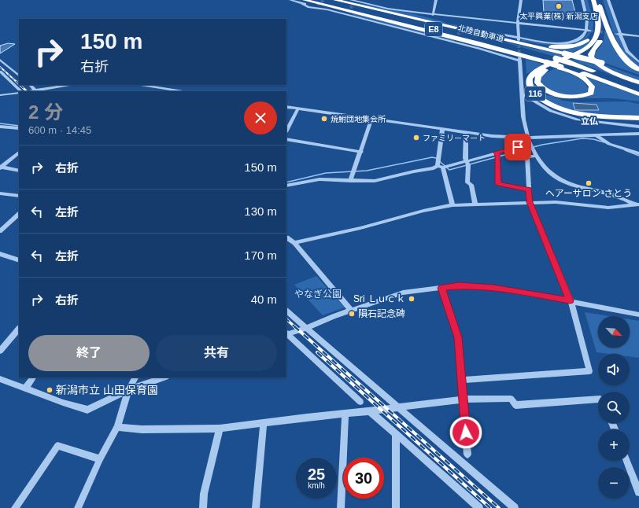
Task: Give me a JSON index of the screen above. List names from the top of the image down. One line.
{"streets":{"highway":["E8","北陸自動車道","116"]},"districts":["立仏"],"parks":["やなぎ公園"],"places":["太平興業(株) 新潟支店","焼鮒団地集会所","ファミリーマート","ヘアーサロン さとう","Sri Ｌｕｃｋ","隕石記念碑","新潟市立 山田保育園"],"north":"bottom right","page":{"turn":["150 m","右折"],"heading":["2 分","600 m · 14:45"],"list":[{"name":"右折","value":"150 m"},{"name":"左折","value":"130 m"},{"name":"左折","value":"170 m"},{"name":"右折","value":"40 m"}],"map_buttons":["+","−"],"buttons":["終了","共有"],"speed":"25 km/h","limit":"30"}}
